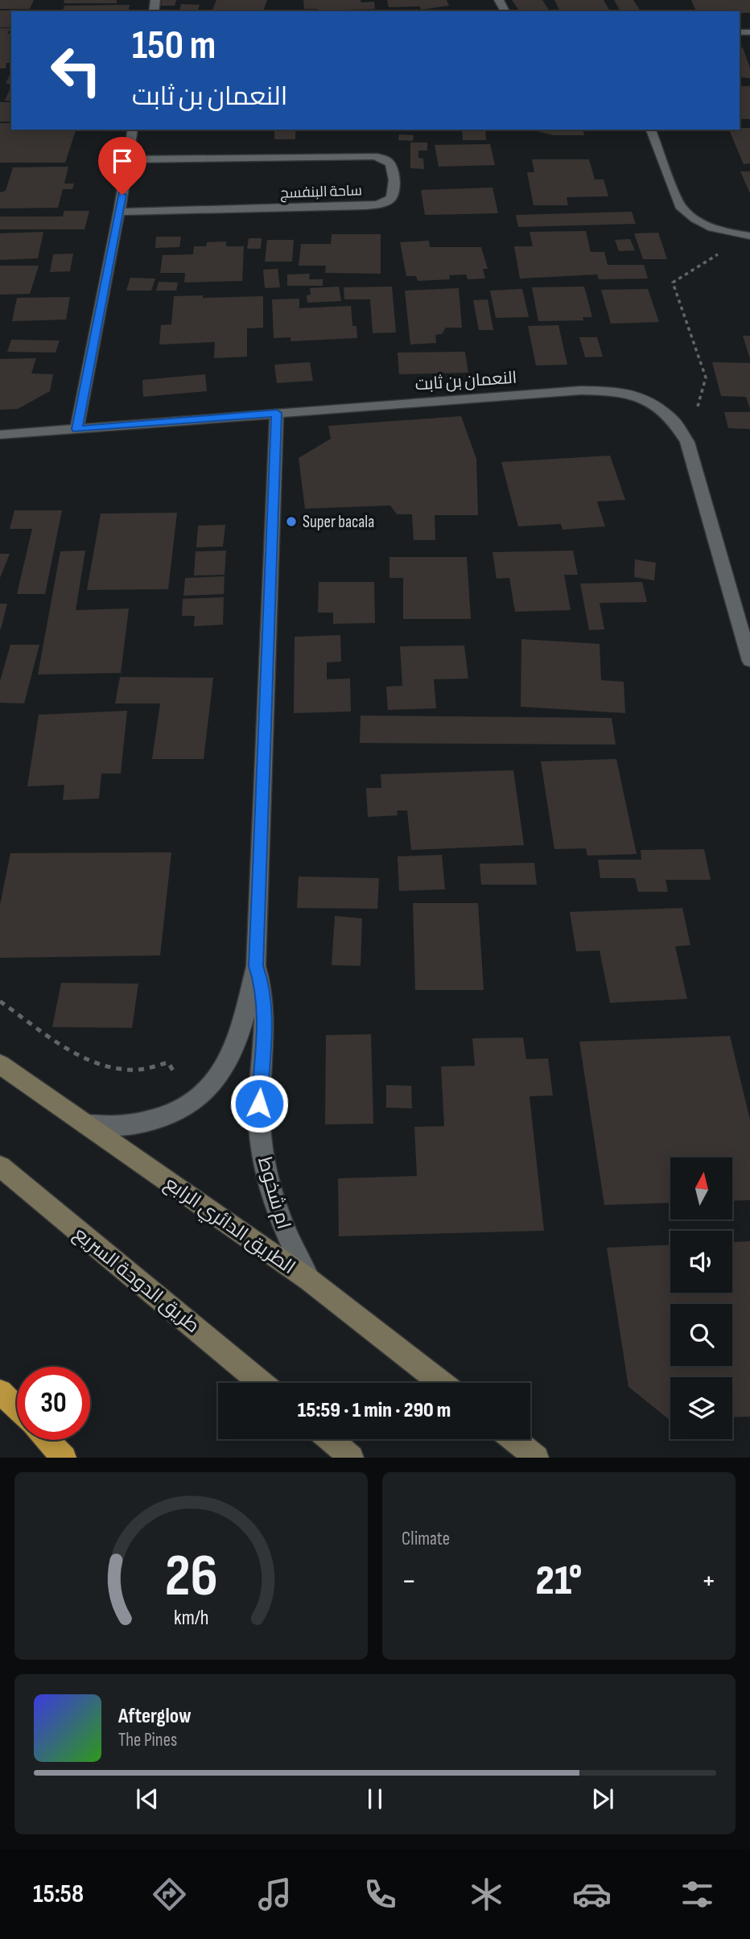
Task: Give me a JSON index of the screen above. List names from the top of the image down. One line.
{"streets":{"main road":["الطريق الدائري الرابع","طريق الدوحة السريع"],"street":["ساحة البنفسج","النعمان بن ثابت","ام شخوط"]},"crossings":[["النعمان بن ثابت","ام شخوط"],["ام شخوط","الطريق الدائري الرابع"]],"places":["Super bacala"],"north":"top","page":{"turn":["150 m","النعمان بن ثابت"],"limit":"30","trip":"15:59 · 1 min · 290 m","tile":"Climate","heat":["−","21°","+"],"song":["Afterglow","The Pines"],"tabs":"15:58","gauge":["26","km/h"]}}
